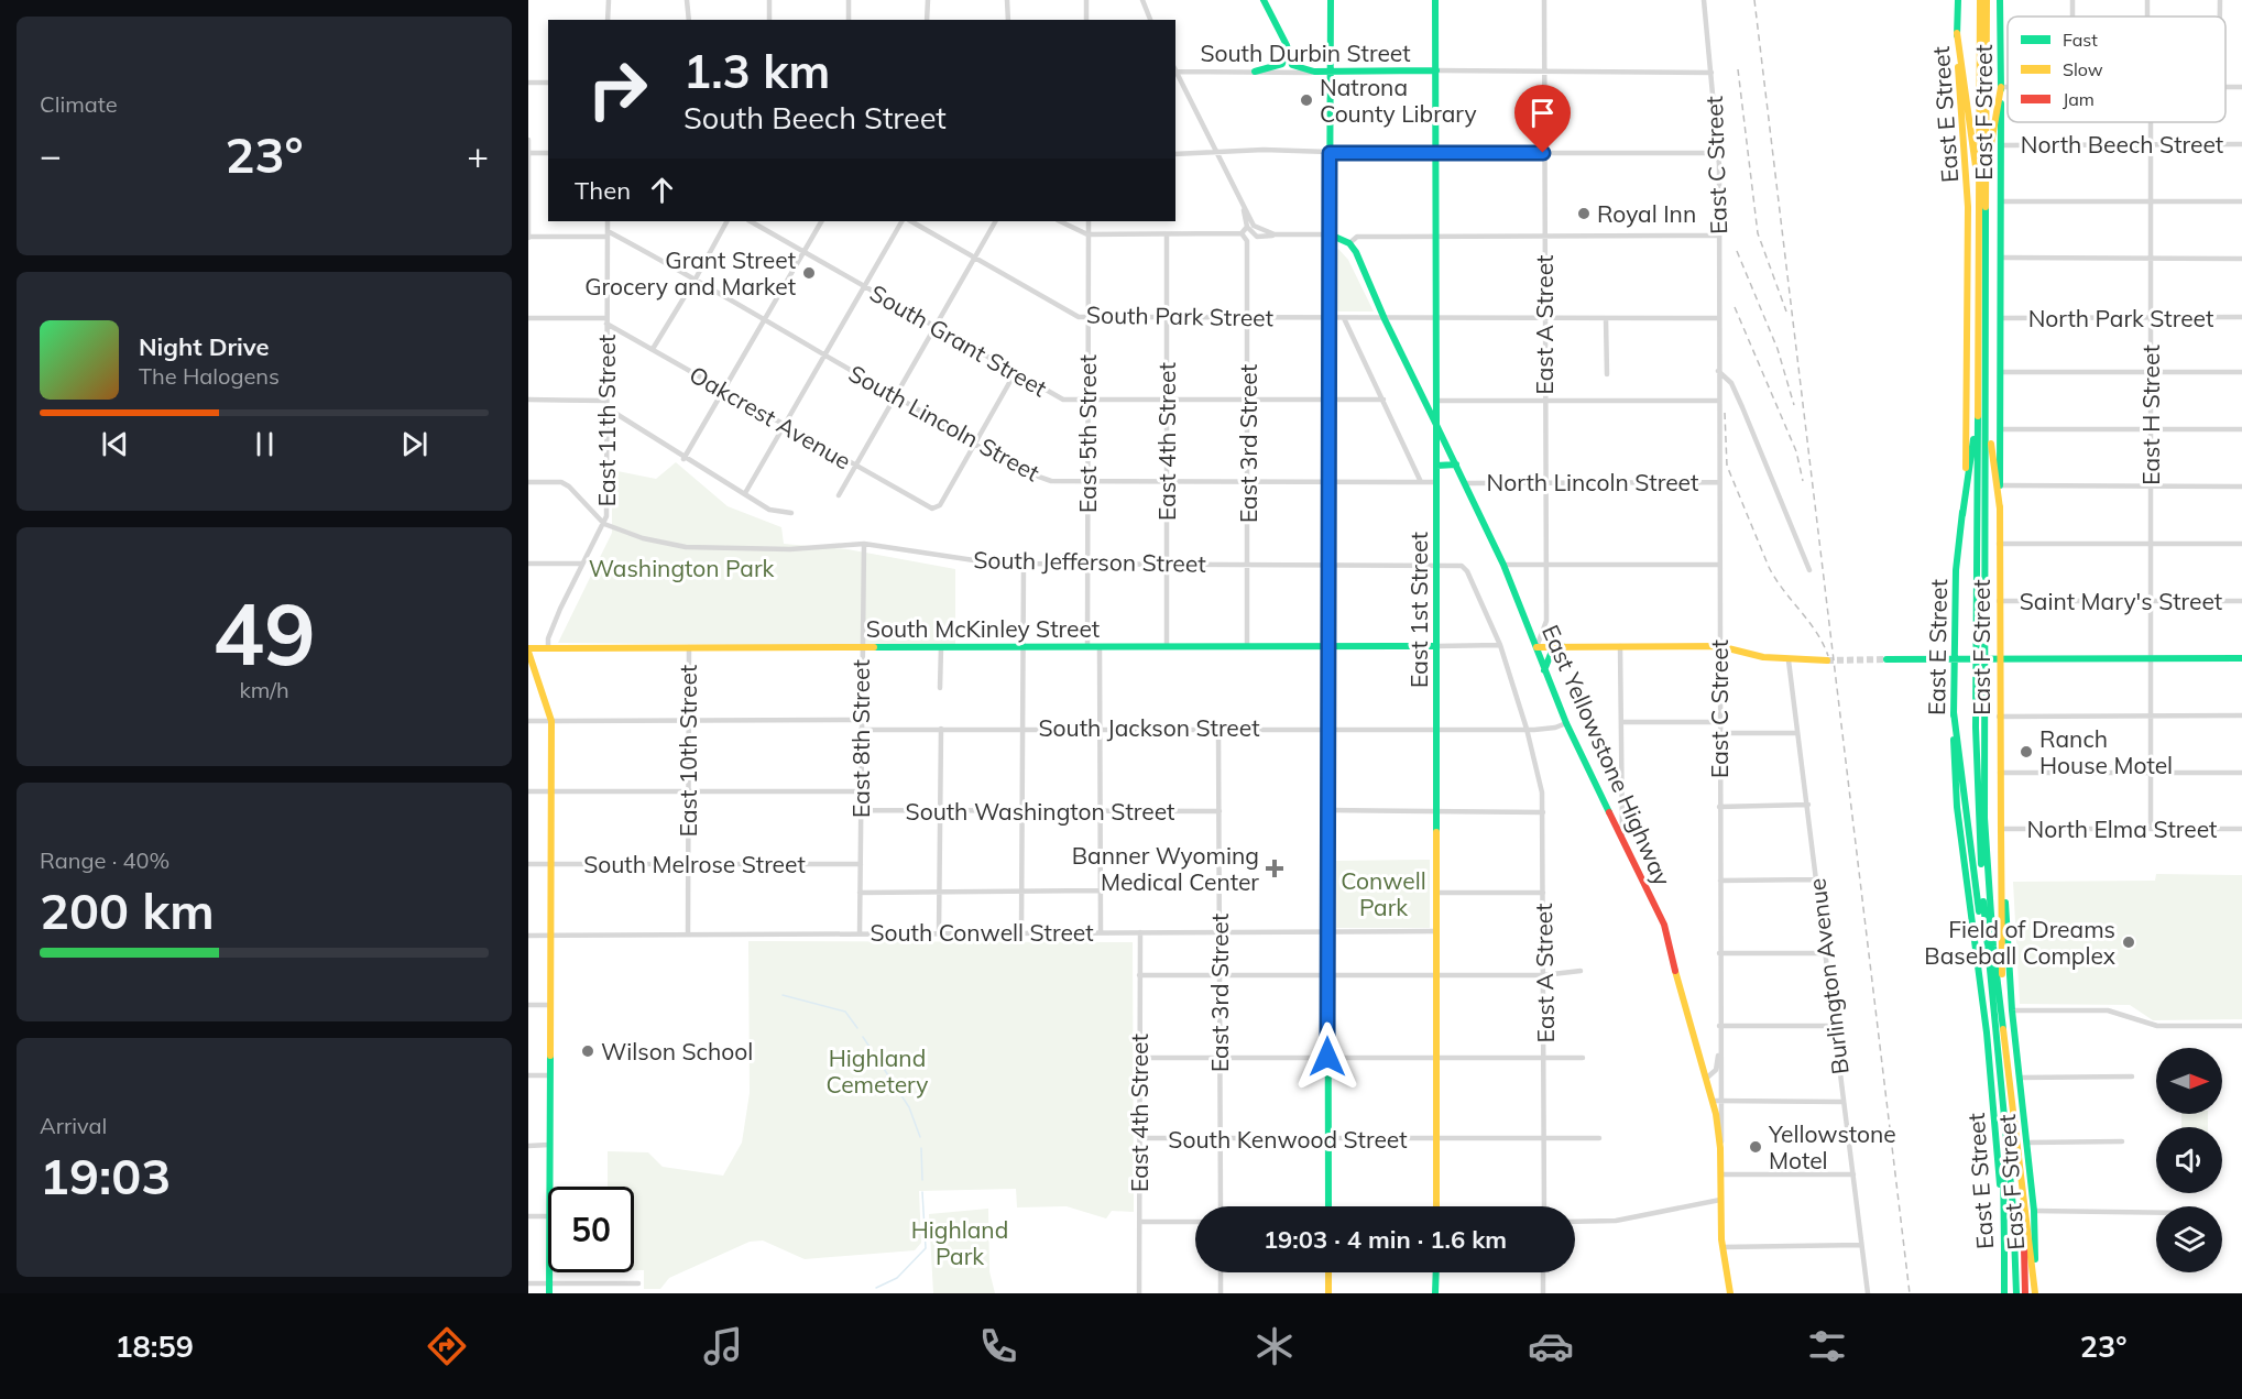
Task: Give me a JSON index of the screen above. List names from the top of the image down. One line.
{"streets":{"main road":["South Durbin Street","East F Street","East E Street","East 1st Street","South McKinley Street","East Yellowstone Highway"],"street":["North Beech Street","East C Street","South Park Street","North Park Street","East A Street","South Grant Street","East H Street","Oakcrest Avenue","East 11th Street","South Lincoln Street","East 5th Street","East 4th Street","East 3rd Street","North Lincoln Street","South Jefferson Street","Saint Mary's Street","South Jackson Street","East 8th Street","East 10th Street","South Washington Street","North Elma Street","South Melrose Street","South Conwell Street","Burlington Avenue","South Kenwood Street"]},"crossings":[["South Durbin Street","East 1st Street"],["East F Street","North Beech Street"],["East F Street","North Park Street"],["East F Street","Saint Mary's Street"],["East F Street","North Elma Street"],["North Beech Street","East H Street"],["East C Street","North Lincoln Street"],["East C Street","East Yellowstone Highway"],["South Park Street","East 5th Street"],["South Park Street","East 4th Street"],["South Park Street","East 3rd Street"],["South Park Street","East 1st Street"],["South Park Street","East Yellowstone Highway"],["North Park Street","East H Street"],["East A Street","North Lincoln Street"],["East A Street","South Jefferson Street"],["East A Street","South Jackson Street"],["East A Street","East Yellowstone Highway"],["East A Street","South Kenwood Street"],["South Grant Street","East 5th Street"],["South Grant Street","East 4th Street"],["South Grant Street","East 3rd Street"],["East H Street","Saint Mary's Street"],["East H Street","North Elma Street"],["Oakcrest Avenue","East 11th Street"],["Oakcrest Avenue","South Lincoln Street"],["East 11th Street","South Lincoln Street"],["East 11th Street","South Jefferson Street"],["East 11th Street","South McKinley Street"],["South Lincoln Street","East 5th Street"],["South Lincoln Street","East 4th Street"],["South Lincoln Street","East 3rd Street"],["South Lincoln Street","East 1st Street"],["East 5th Street","South Jefferson Street"],["East 5th Street","South McKinley Street"],["East 4th Street","South Jefferson Street"],["East 4th Street","South McKinley Street"],["East 4th Street","South Conwell Street"],["East 4th Street","South Kenwood Street"],["East 3rd Street","South Jefferson Street"],["East 3rd Street","South McKinley Street"],["East 3rd Street","South Jackson Street"],["East 3rd Street","South Washington Street"],["East 3rd Street","South Conwell Street"],["East 3rd Street","South Kenwood Street"],["North Lincoln Street","East Yellowstone Highway"],["South Jefferson Street","East 1st Street"],["South Jefferson Street","East 8th Street"],["East 1st Street","South McKinley Street"],["East 1st Street","South Jackson Street"],["East 1st Street","East Yellowstone Highway"],["East 1st Street","South Conwell Street"],["East 1st Street","South Kenwood Street"],["South McKinley Street","East 8th Street"],["South McKinley Street","East 10th Street"],["South Jackson Street","East 8th Street"],["South Jackson Street","East Yellowstone Highway"],["East 8th Street","South Washington Street"],["East 8th Street","South Melrose Street"],["East 8th Street","South Conwell Street"],["East 10th Street","South Melrose Street"],["East 10th Street","South Conwell Street"]],"parks":["Washington Park","Conwell Park","Highland Cemetery","Highland Park"],"places":{"other":["Natrona County Library","Royal Inn","Grant Street Grocery and Market","Ranch House Motel","Field of Dreams Baseball Complex","Wilson School","Yellowstone Motel"],"health":["Banner Wyoming Medical Center"]},"legend":["Fast","Slow","Jam"],"north":"right","page":{"tile":["Climate",["49","km/h"],["Range · 40%","200 km"],["Arrival","19:03"]],"turn":["1.3 km","South Beech Street"],"heat":["−","23°","+"],"then":"Then","song":["Night Drive","The Halogens"],"limit":"50","trip":"19:03 · 4 min · 1.6 km","tabs":["18:59","23°"]}}
